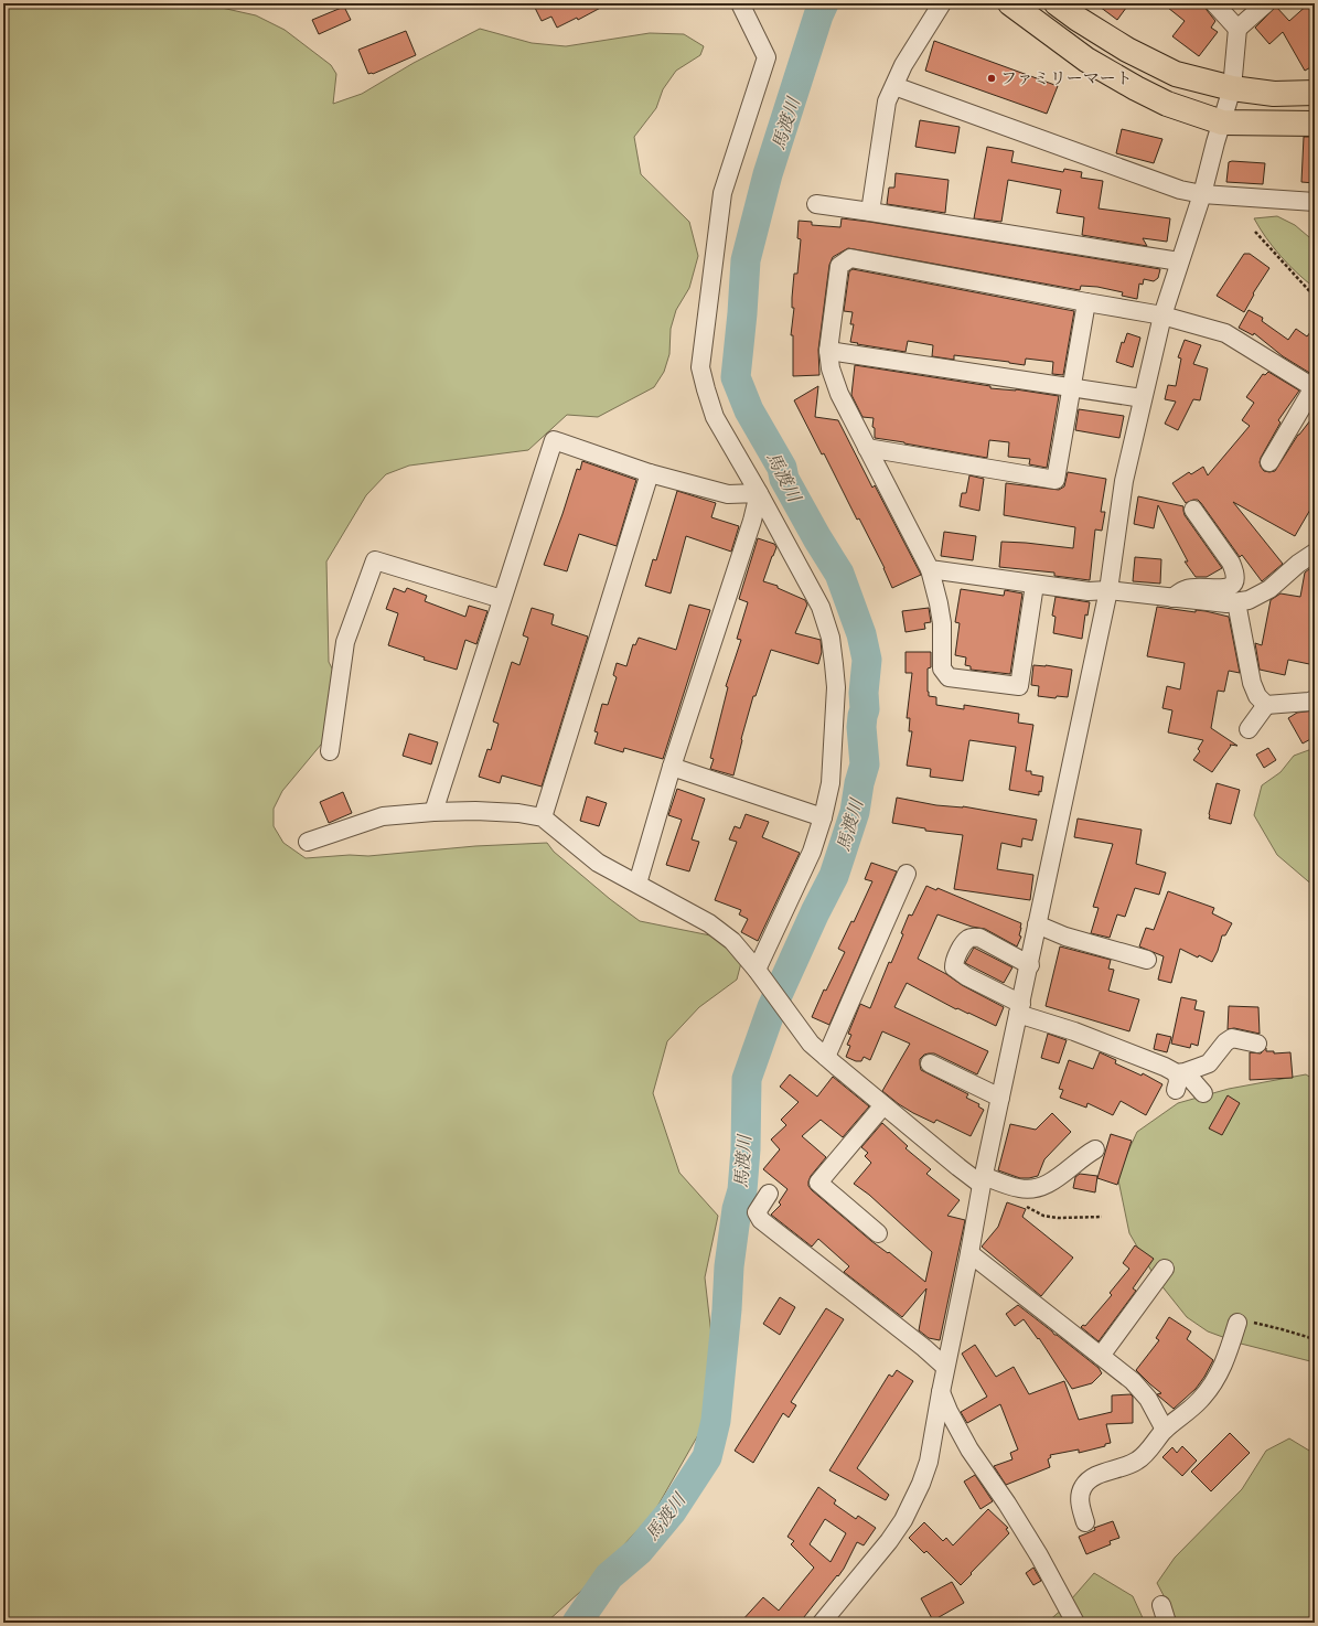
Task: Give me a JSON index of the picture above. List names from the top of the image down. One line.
{"water":["馬渡川"],"places":["ファミリーマート"]}
